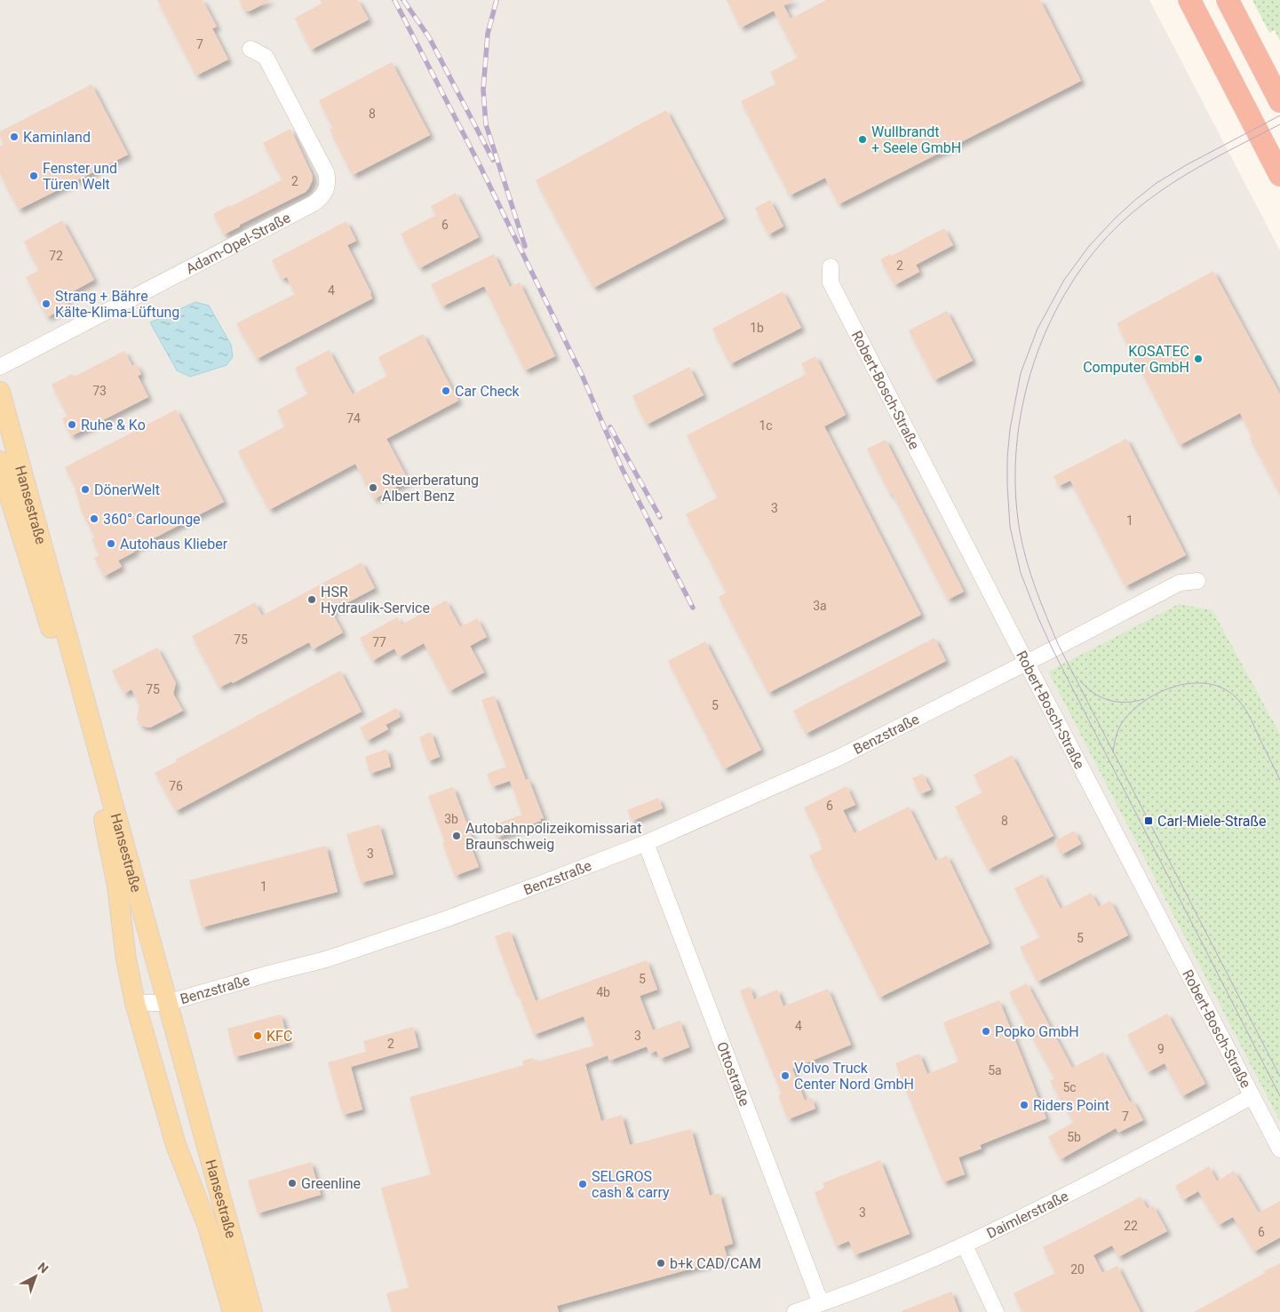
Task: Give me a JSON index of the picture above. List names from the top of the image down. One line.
{"streets":{"main road":["Hansestraße"],"street":["Adam-Opel-Straße","Robert-Bosch-Straße","Benzstraße","Ottostraße","Daimlerstraße"]},"crossings":[["Robert-Bosch-Straße","Benzstraße"],["Robert-Bosch-Straße","Daimlerstraße"],["Hansestraße","Benzstraße"],["Benzstraße","Ottostraße"],["Ottostraße","Daimlerstraße"]],"places":{"other":["Kaminland","Wullbrandt + Seele GmbH","Fenster und Türen Welt","Strang + Bähre Kälte-Klima-Lüftung","KOSATEC Computer GmbH","Car Check","Ruhe & Ko","Steuerberatung Albert Benz","DönerWelt","360° Carlounge","Autohaus Klieber","HSR Hydraulik-Service","Autobahnpolizeikomissariat Braunschweig","Popko GmbH","KFC","Volvo Truck Center Nord GmbH","Riders Point","Greenline","SELGROS cash & carry","b+k CAD/CAM"],"transit":["Carl-Miele-Straße"]},"house_numbers":["7","8","2","6","72","2","4","1b","73","74","1c","3","1","3a","75","77","75","5","76","6","3b","8","3","1","5","5","4b","4","3","2","9","5a","5c","7","5b","3","22","6","20"],"north":"top right"}
